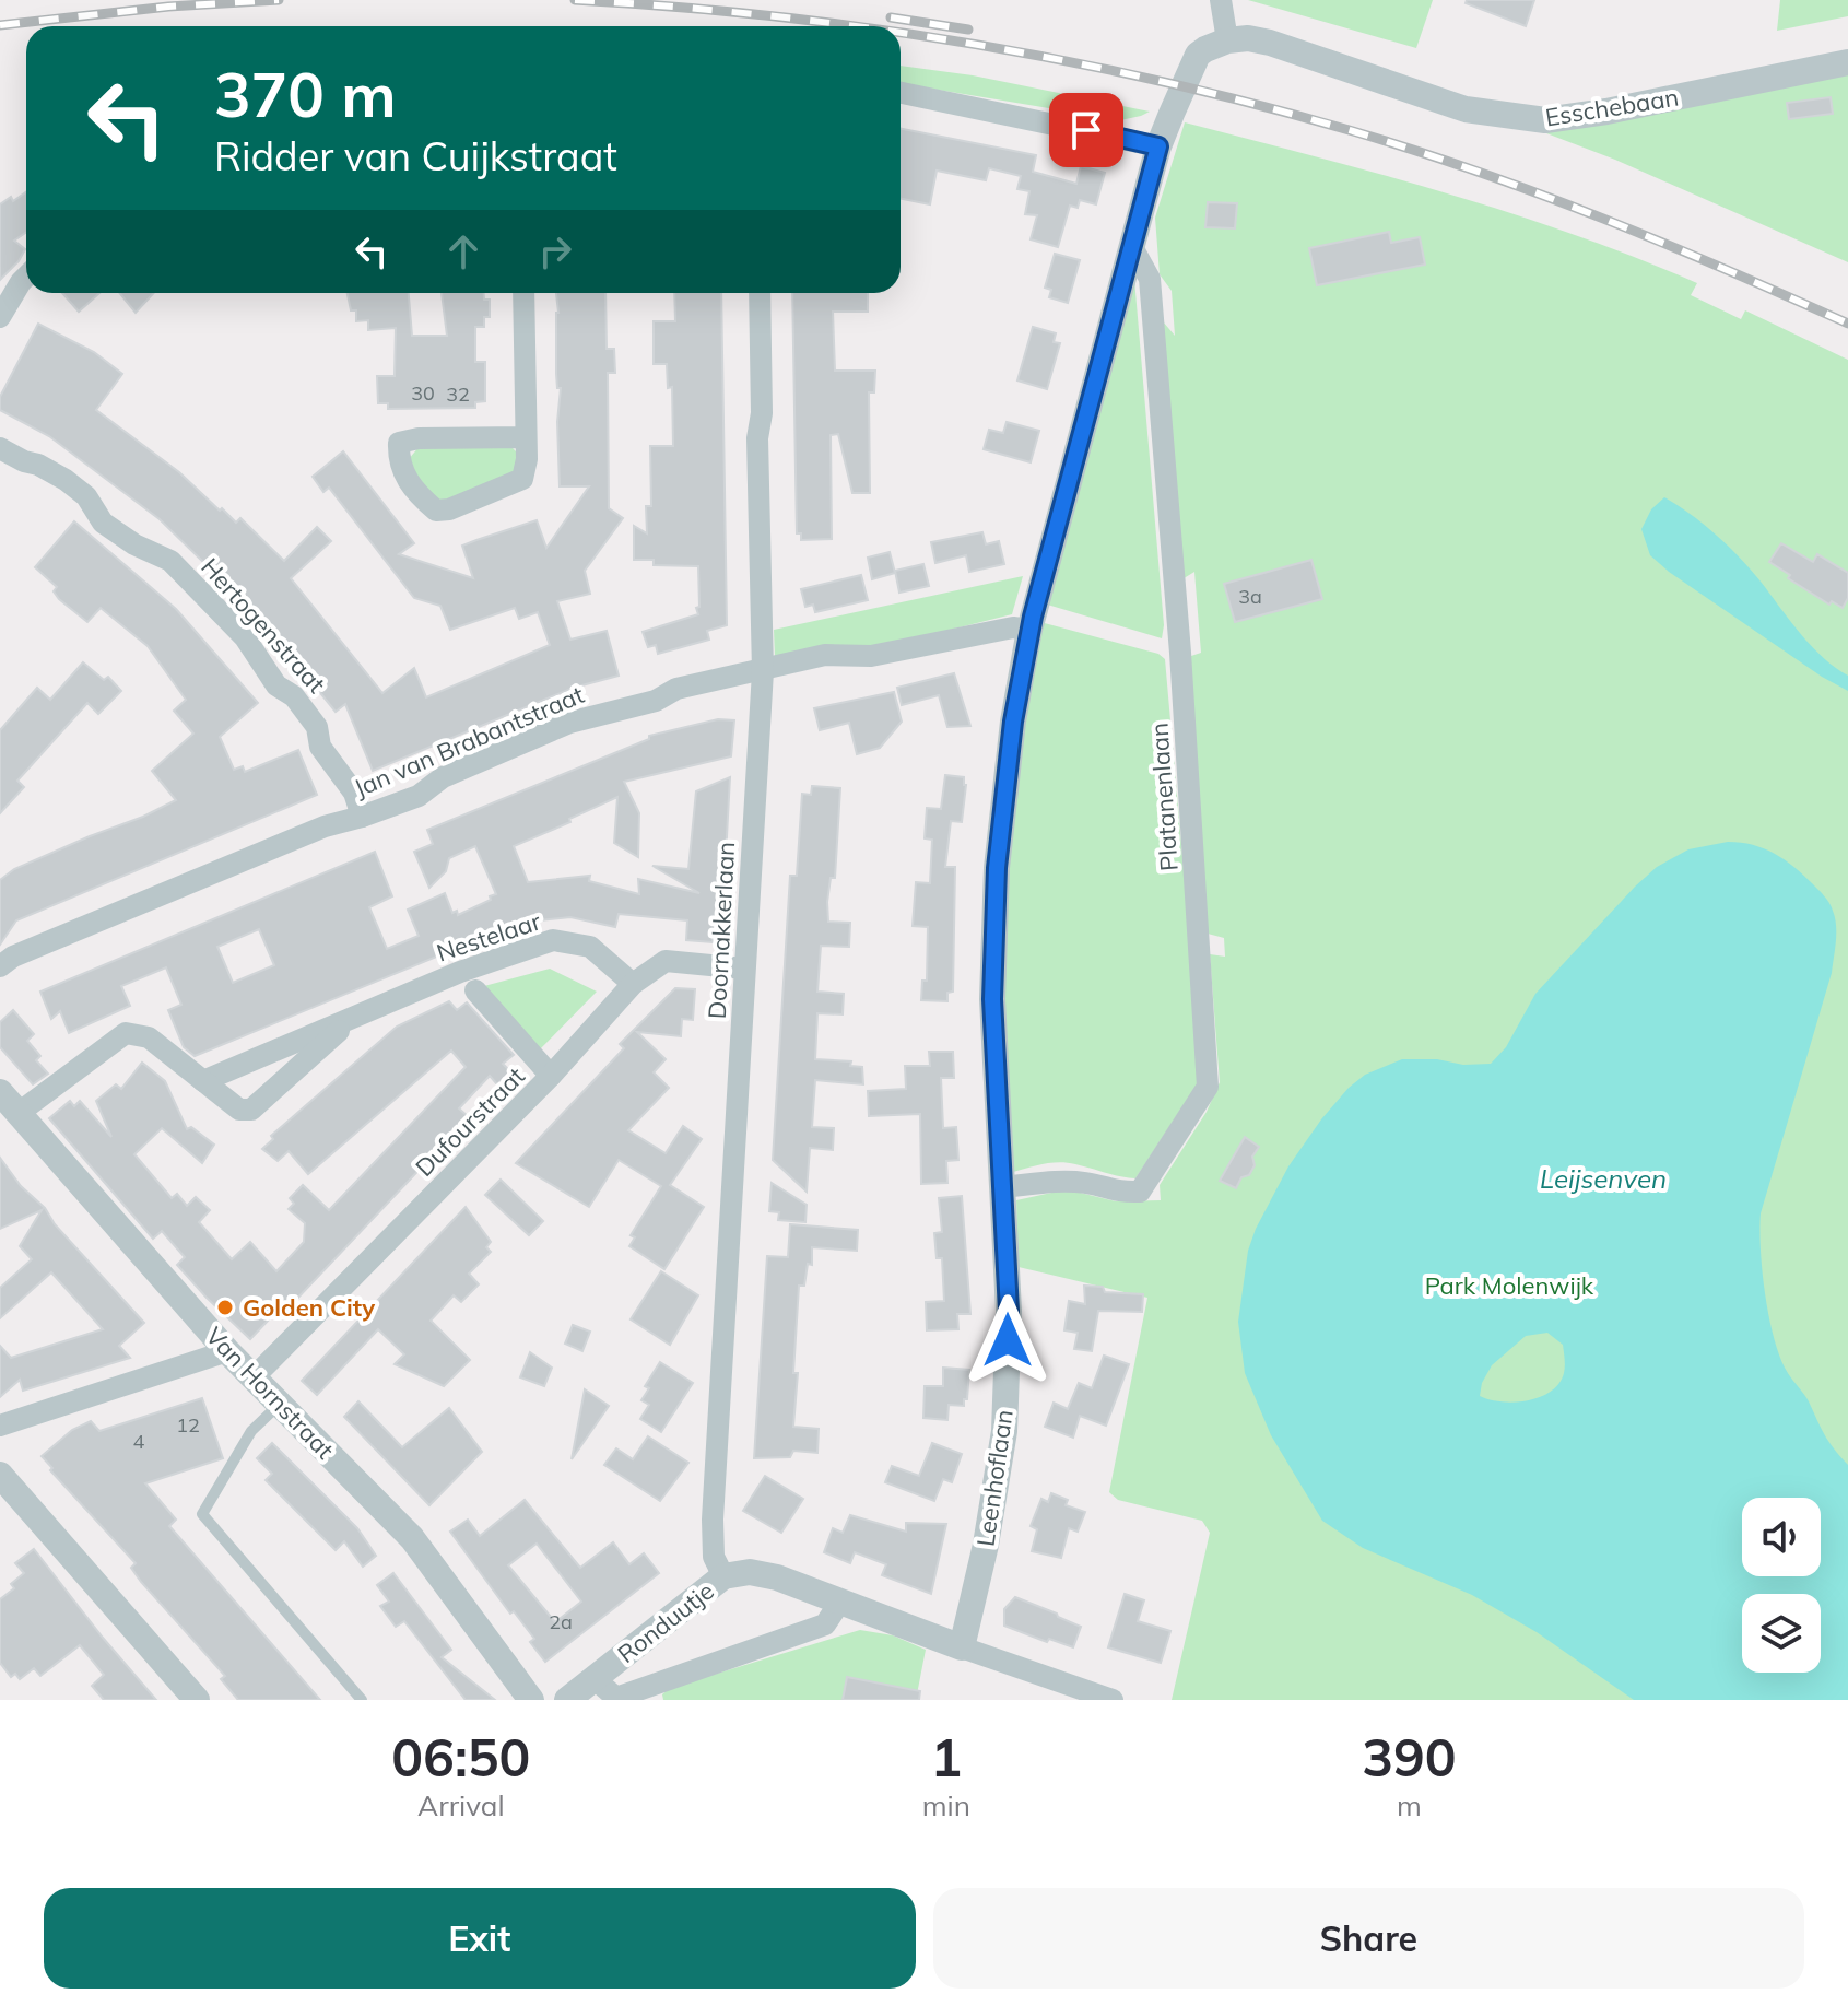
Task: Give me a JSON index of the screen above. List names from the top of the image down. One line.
{"streets":{"street":["Esschebaan","Hertogenstraat","Jan van Brabantstraat","Platanenlaan","Doornakkerlaan","Nestelaar","Dufourstraat","Van Hornstraat","Leenhoflaan","Ronduutje"]},"crossings":[["Esschebaan","Leenhoflaan"],["Hertogenstraat","Jan van Brabantstraat"],["Jan van Brabantstraat","Doornakkerlaan"],["Jan van Brabantstraat","Leenhoflaan"],["Platanenlaan","Leenhoflaan"],["Doornakkerlaan","Dufourstraat"],["Doornakkerlaan","Ronduutje"],["Nestelaar","Dufourstraat"],["Nestelaar","Van Hornstraat"],["Dufourstraat","Van Hornstraat"],["Leenhoflaan","Ronduutje"]],"water":["Leijsenven"],"parks":["Park Molenwijk"],"places":["Golden City"],"house_numbers":["30","32","3a","12","4","2a"],"page":{"turn":["370 m","Ridder van Cuijkstraat"],"eta":["06:50","Arrival","1","min","390","m"],"buttons":["Exit","Share"]}}
